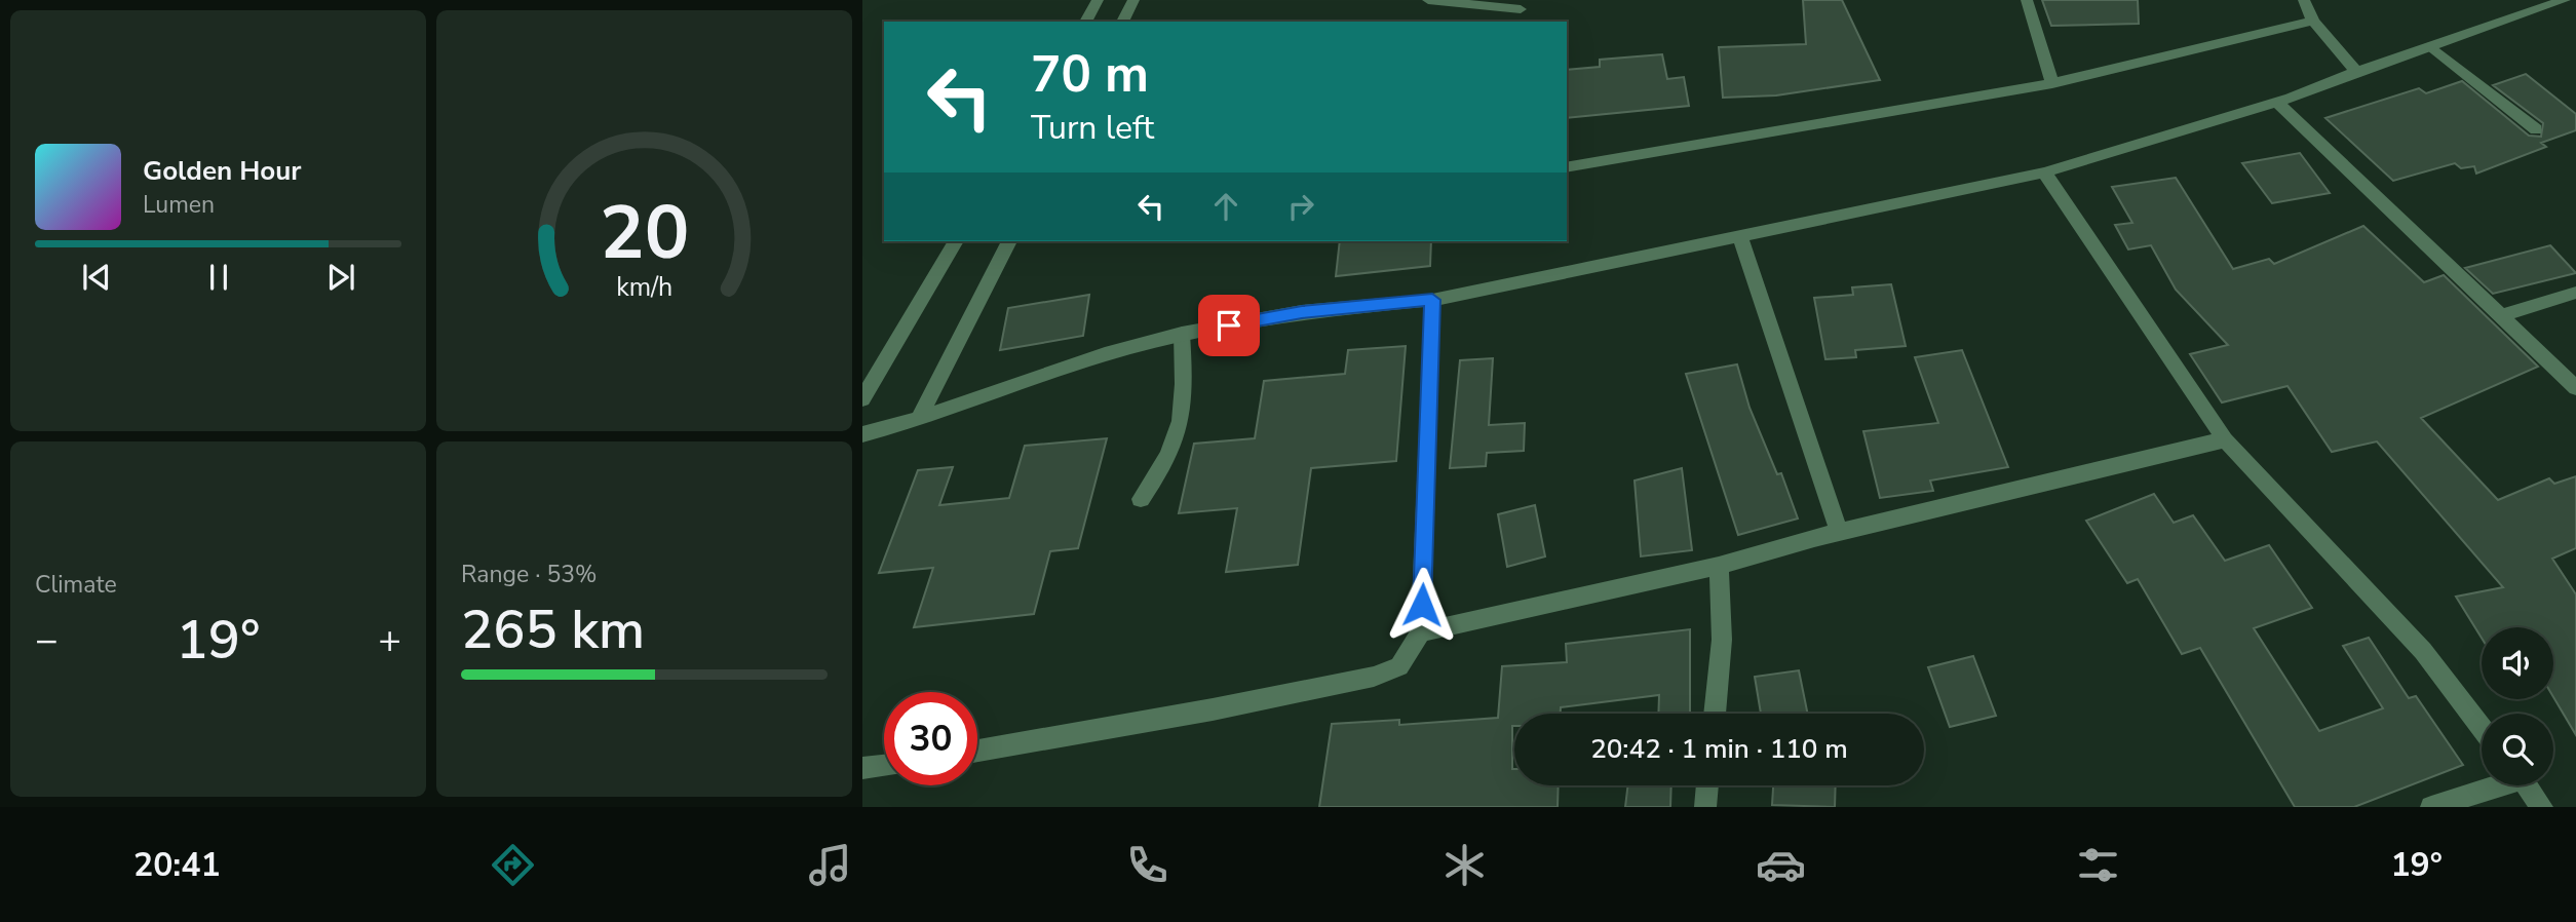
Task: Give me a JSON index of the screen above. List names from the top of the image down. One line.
{"page":{"turn":["70 m","Turn left"],"song":["Golden Hour","Lumen"],"tile":["Climate",["Range · 53%","265 km"]],"heat":["−","19°","+"],"limit":"30","trip":"20:42 · 1 min · 110 m","tabs":["20:41","19°"],"gauge":["20","km/h"]}}
